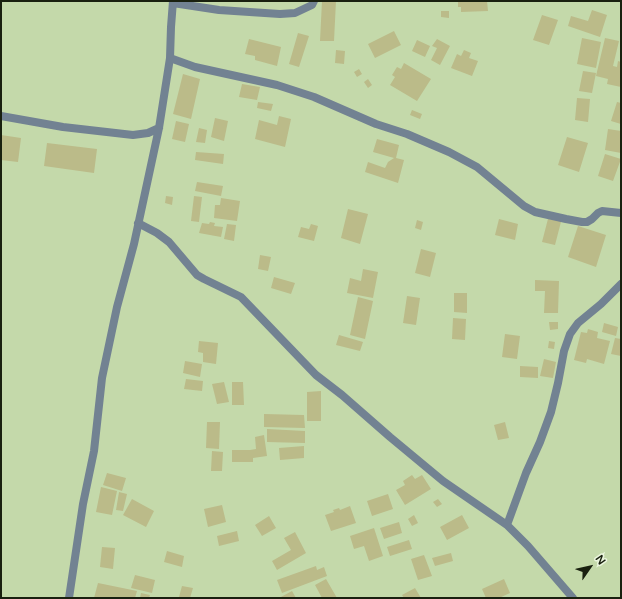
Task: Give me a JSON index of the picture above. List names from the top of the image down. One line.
{"north":"top right"}
